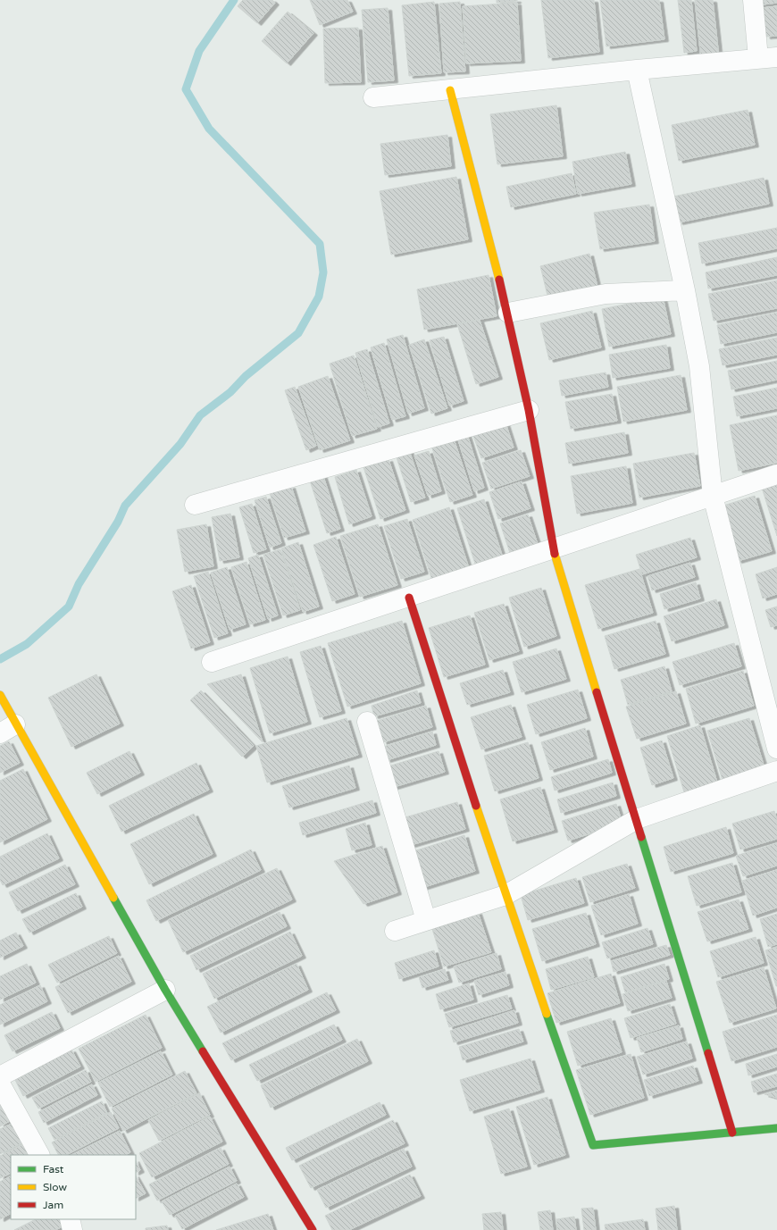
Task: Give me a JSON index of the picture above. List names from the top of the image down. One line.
{"legend":["Fast","Slow","Jam"]}
